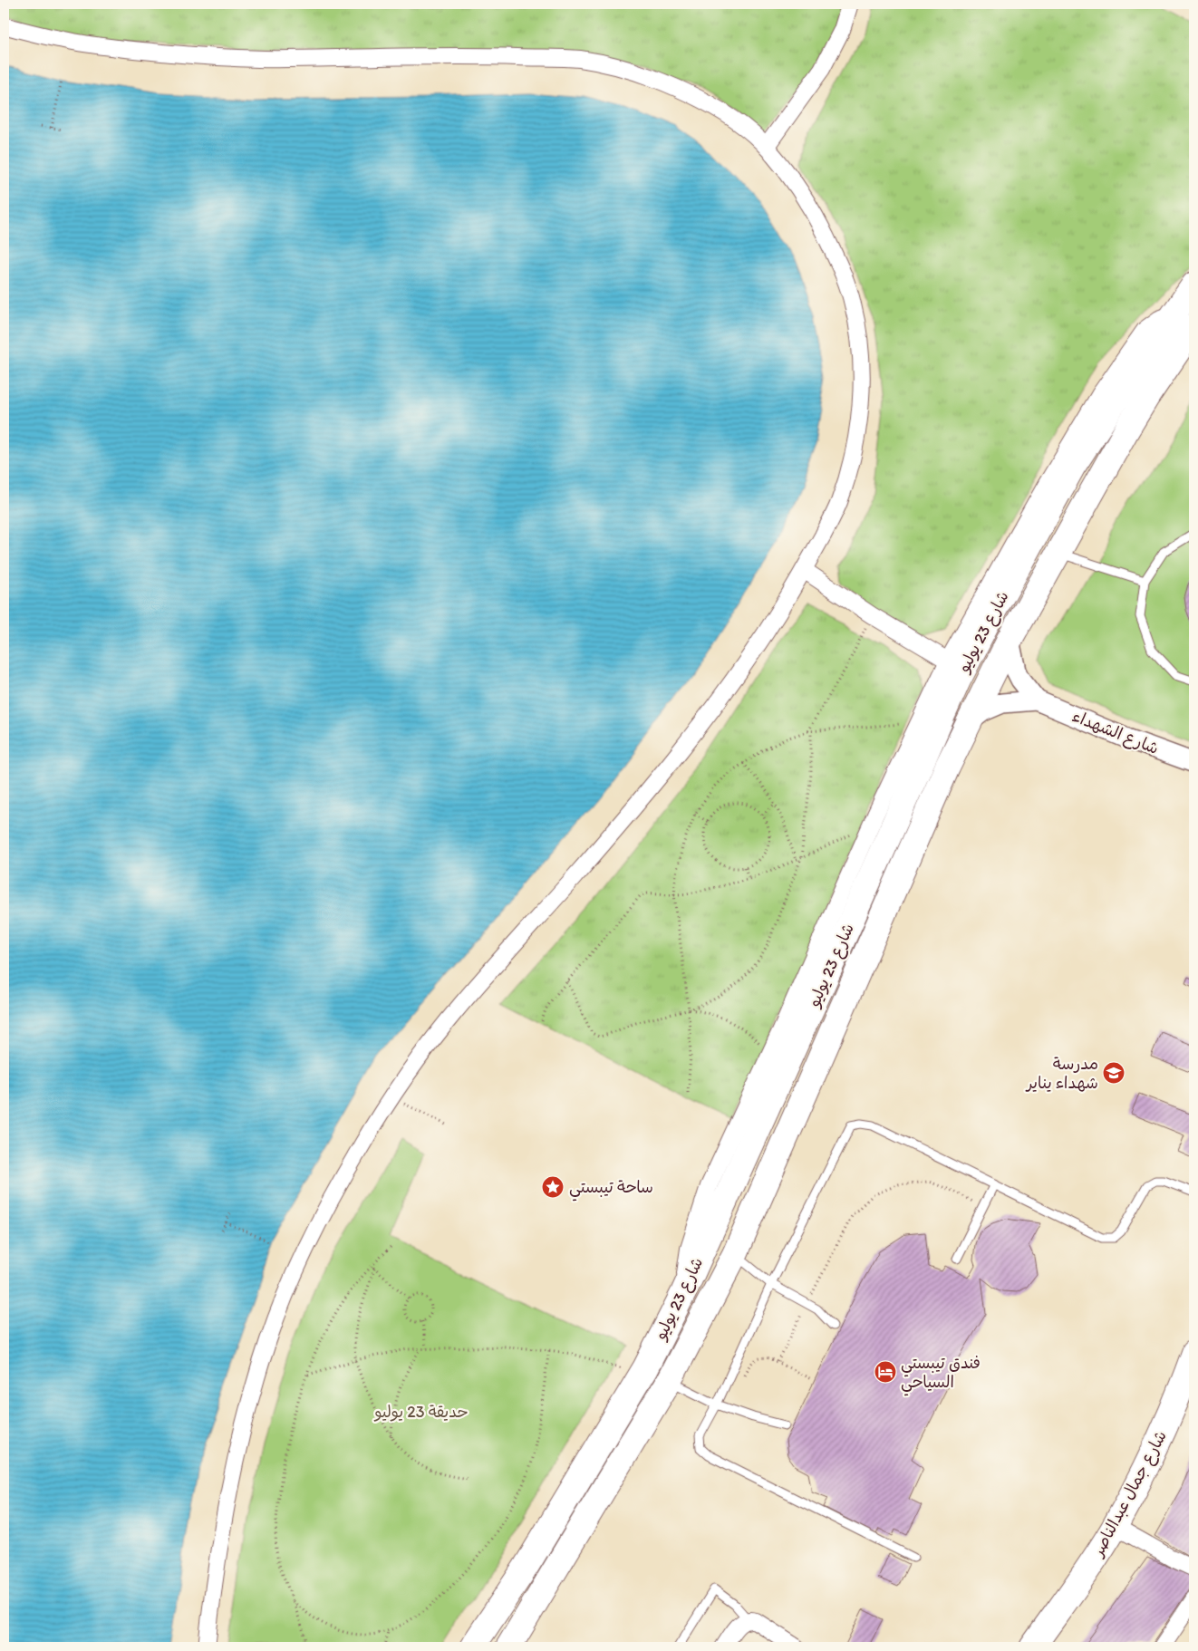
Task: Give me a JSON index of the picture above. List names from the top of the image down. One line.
{"streets":{"main road":["شارع 23 يوليو","شارع جمال عبدالناصر"],"street":["شارع الشهداء"]},"crossings":[["شارع 23 يوليو","شارع الشهداء"]],"parks":["حديقة 23 يوليو"],"places":{"school or university":["مدرسة شهداء يناير"],"place":["ساحة تيبستي"],"hotel":["فندق تيبستي السياحي"]}}
